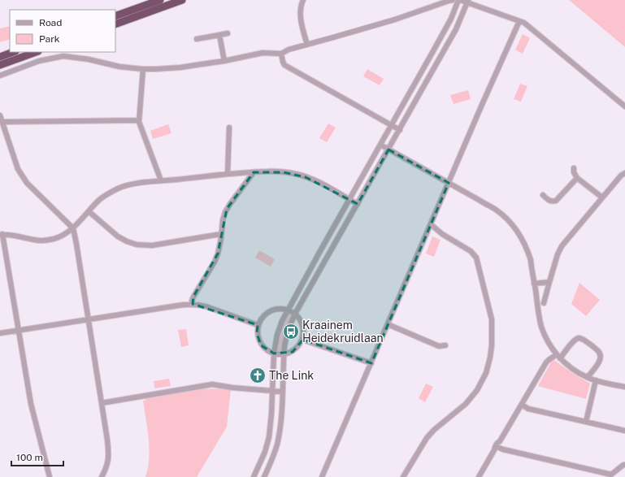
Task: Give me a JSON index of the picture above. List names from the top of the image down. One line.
{"places":{"bus stop":["Kraainem Heidekruidlaan"],"church":["The Link"]},"legend":["Road","Park"],"scale_bar":"100 m"}
